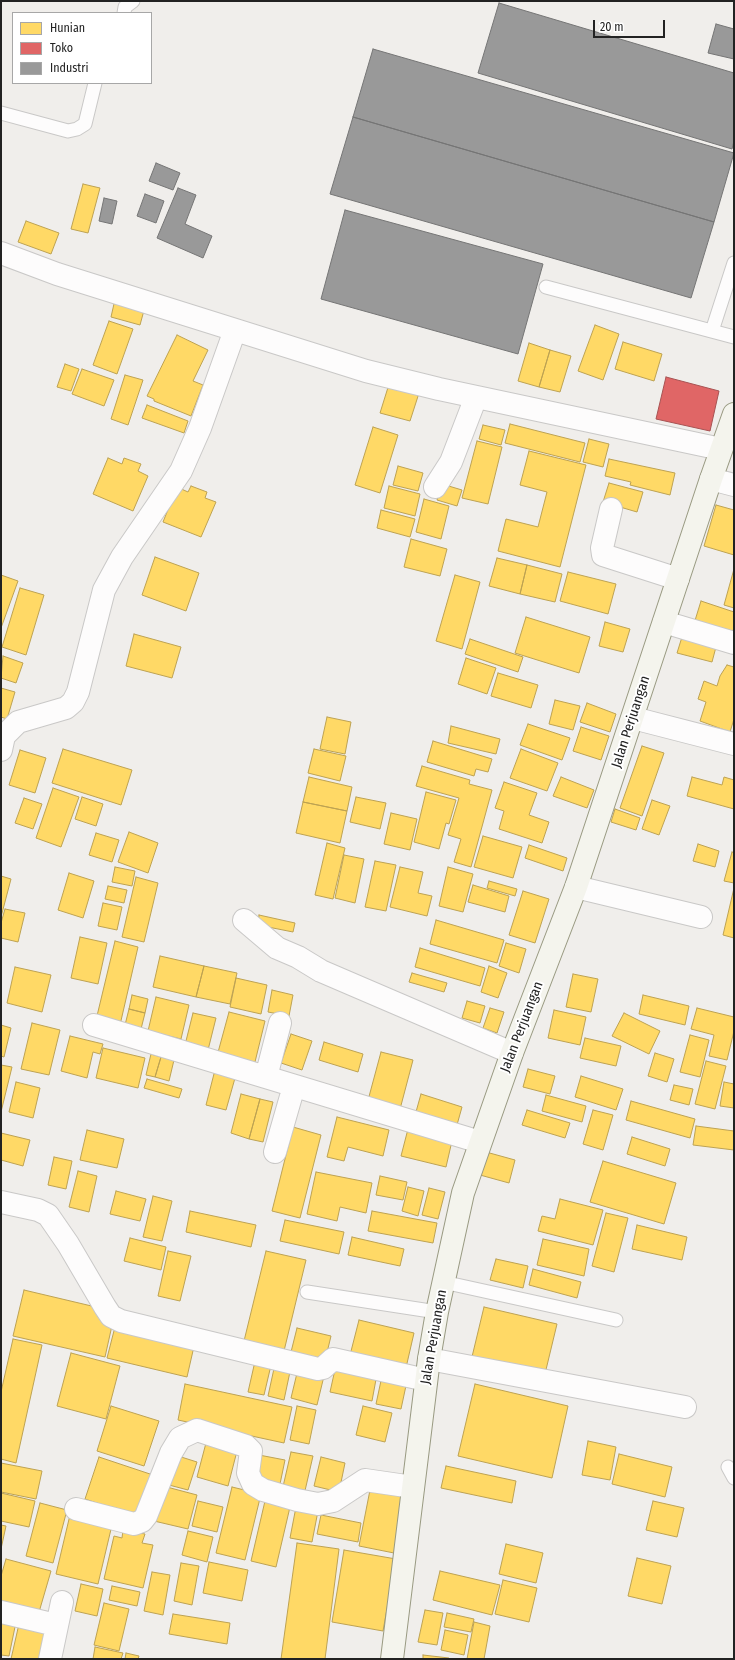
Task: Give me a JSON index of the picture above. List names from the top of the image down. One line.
{"streets":{"street":["Jalan Perjuangan"]},"legend":["Hunian","Toko","Industri"],"scale_bar":"20 m"}
